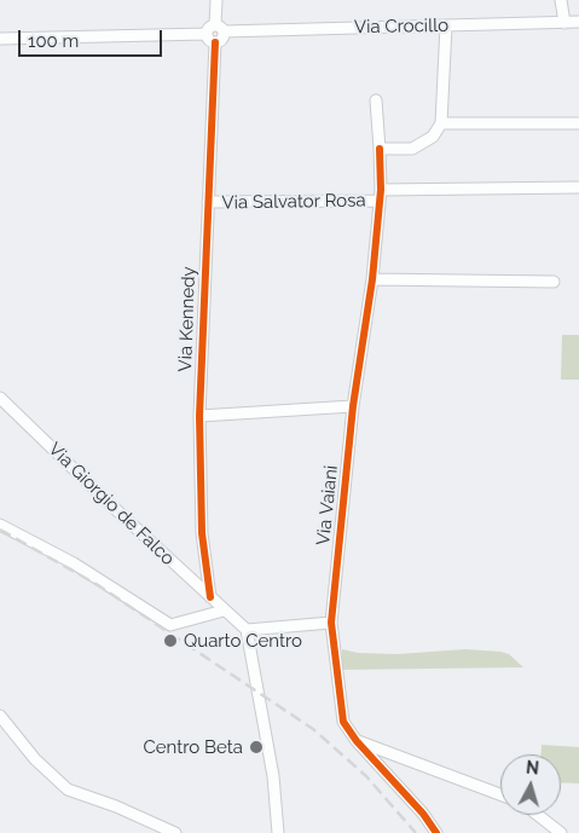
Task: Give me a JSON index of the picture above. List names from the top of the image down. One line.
{"streets":{"street":["Via Crocillo","Via Salvator Rosa","Via Kennedy","Via Giorgio de Falco","Via Vaiani"]},"crossings":[["Via Salvator Rosa","Via Kennedy"],["Via Salvator Rosa","Via Vaiani"],["Via Kennedy","Via Giorgio de Falco"]],"places":["Quarto Centro","Centro Beta"],"scale_bar":"100 m","north":"top"}
